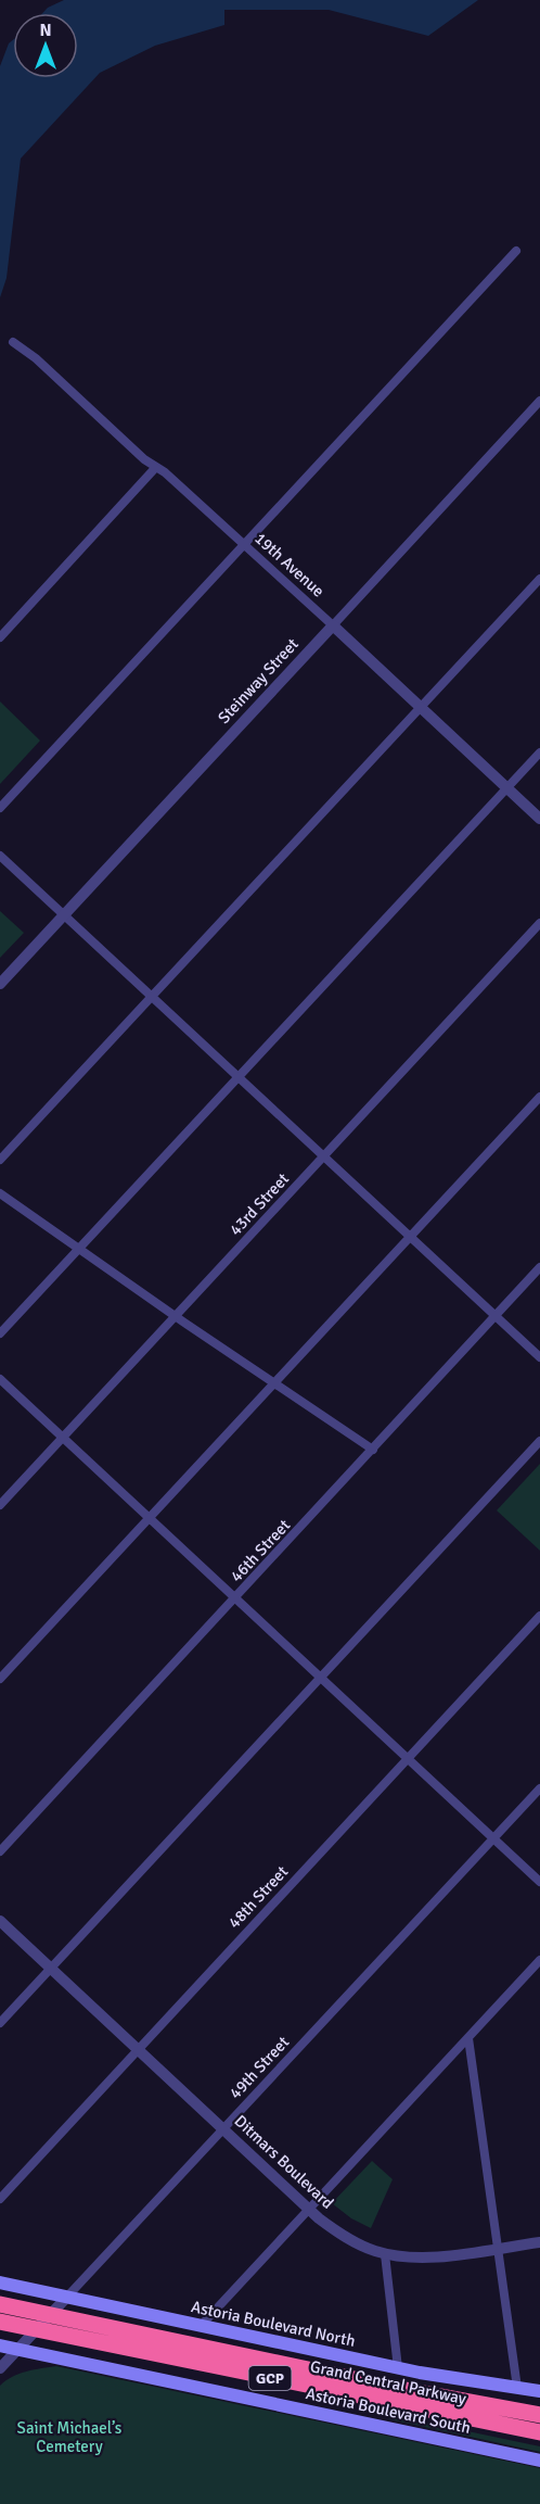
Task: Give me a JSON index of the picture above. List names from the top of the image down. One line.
{"streets":{"highway":["GCP","Grand Central Parkway"],"main road":["Astoria Boulevard North","Astoria Boulevard South"],"street":["19th Avenue","Steinway Street","43rd Street","46th Street","48th Street","49th Street","Ditmars Boulevard"]},"crossings":[["19th Avenue","Steinway Street"],["48th Street","Ditmars Boulevard"],["49th Street","Ditmars Boulevard"],["49th Street","Astoria Boulevard North"],["49th Street","Astoria Boulevard South"]],"parks":["Saint Michael’s Cemetery"],"north":"top"}
